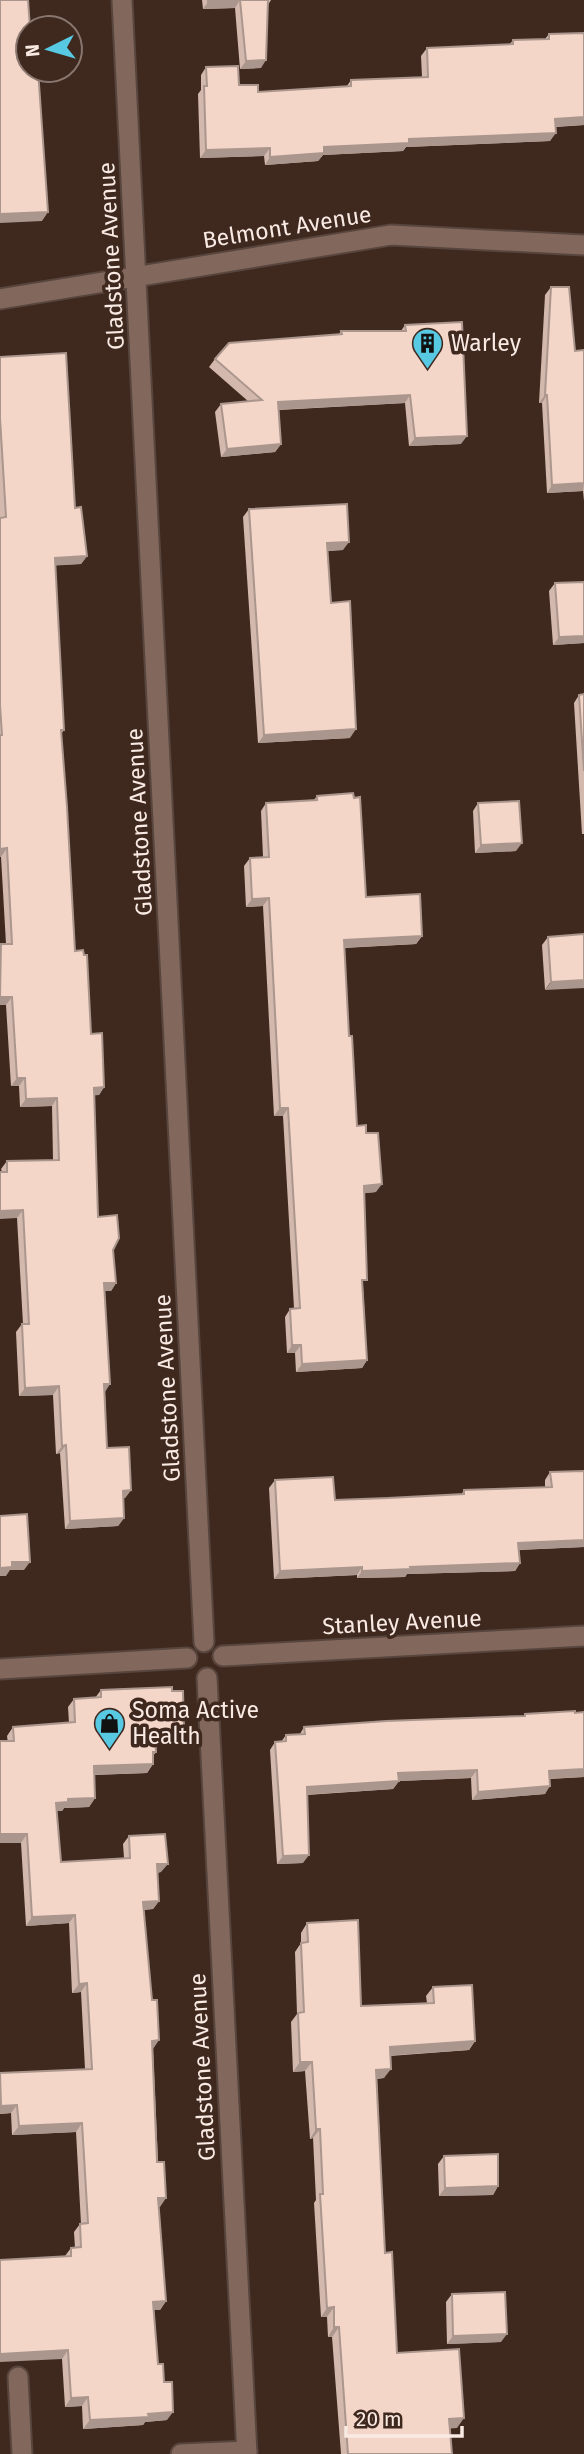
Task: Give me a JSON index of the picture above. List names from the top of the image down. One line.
{"streets":{"street":["Belmont Avenue","Gladstone Avenue","Stanley Avenue"]},"crossings":[["Belmont Avenue","Gladstone Avenue"],["Gladstone Avenue","Stanley Avenue"]],"places":{"building":["Warley"],"shop":["Soma Active Health"]},"scale_bar":"20 m","north":"left"}
